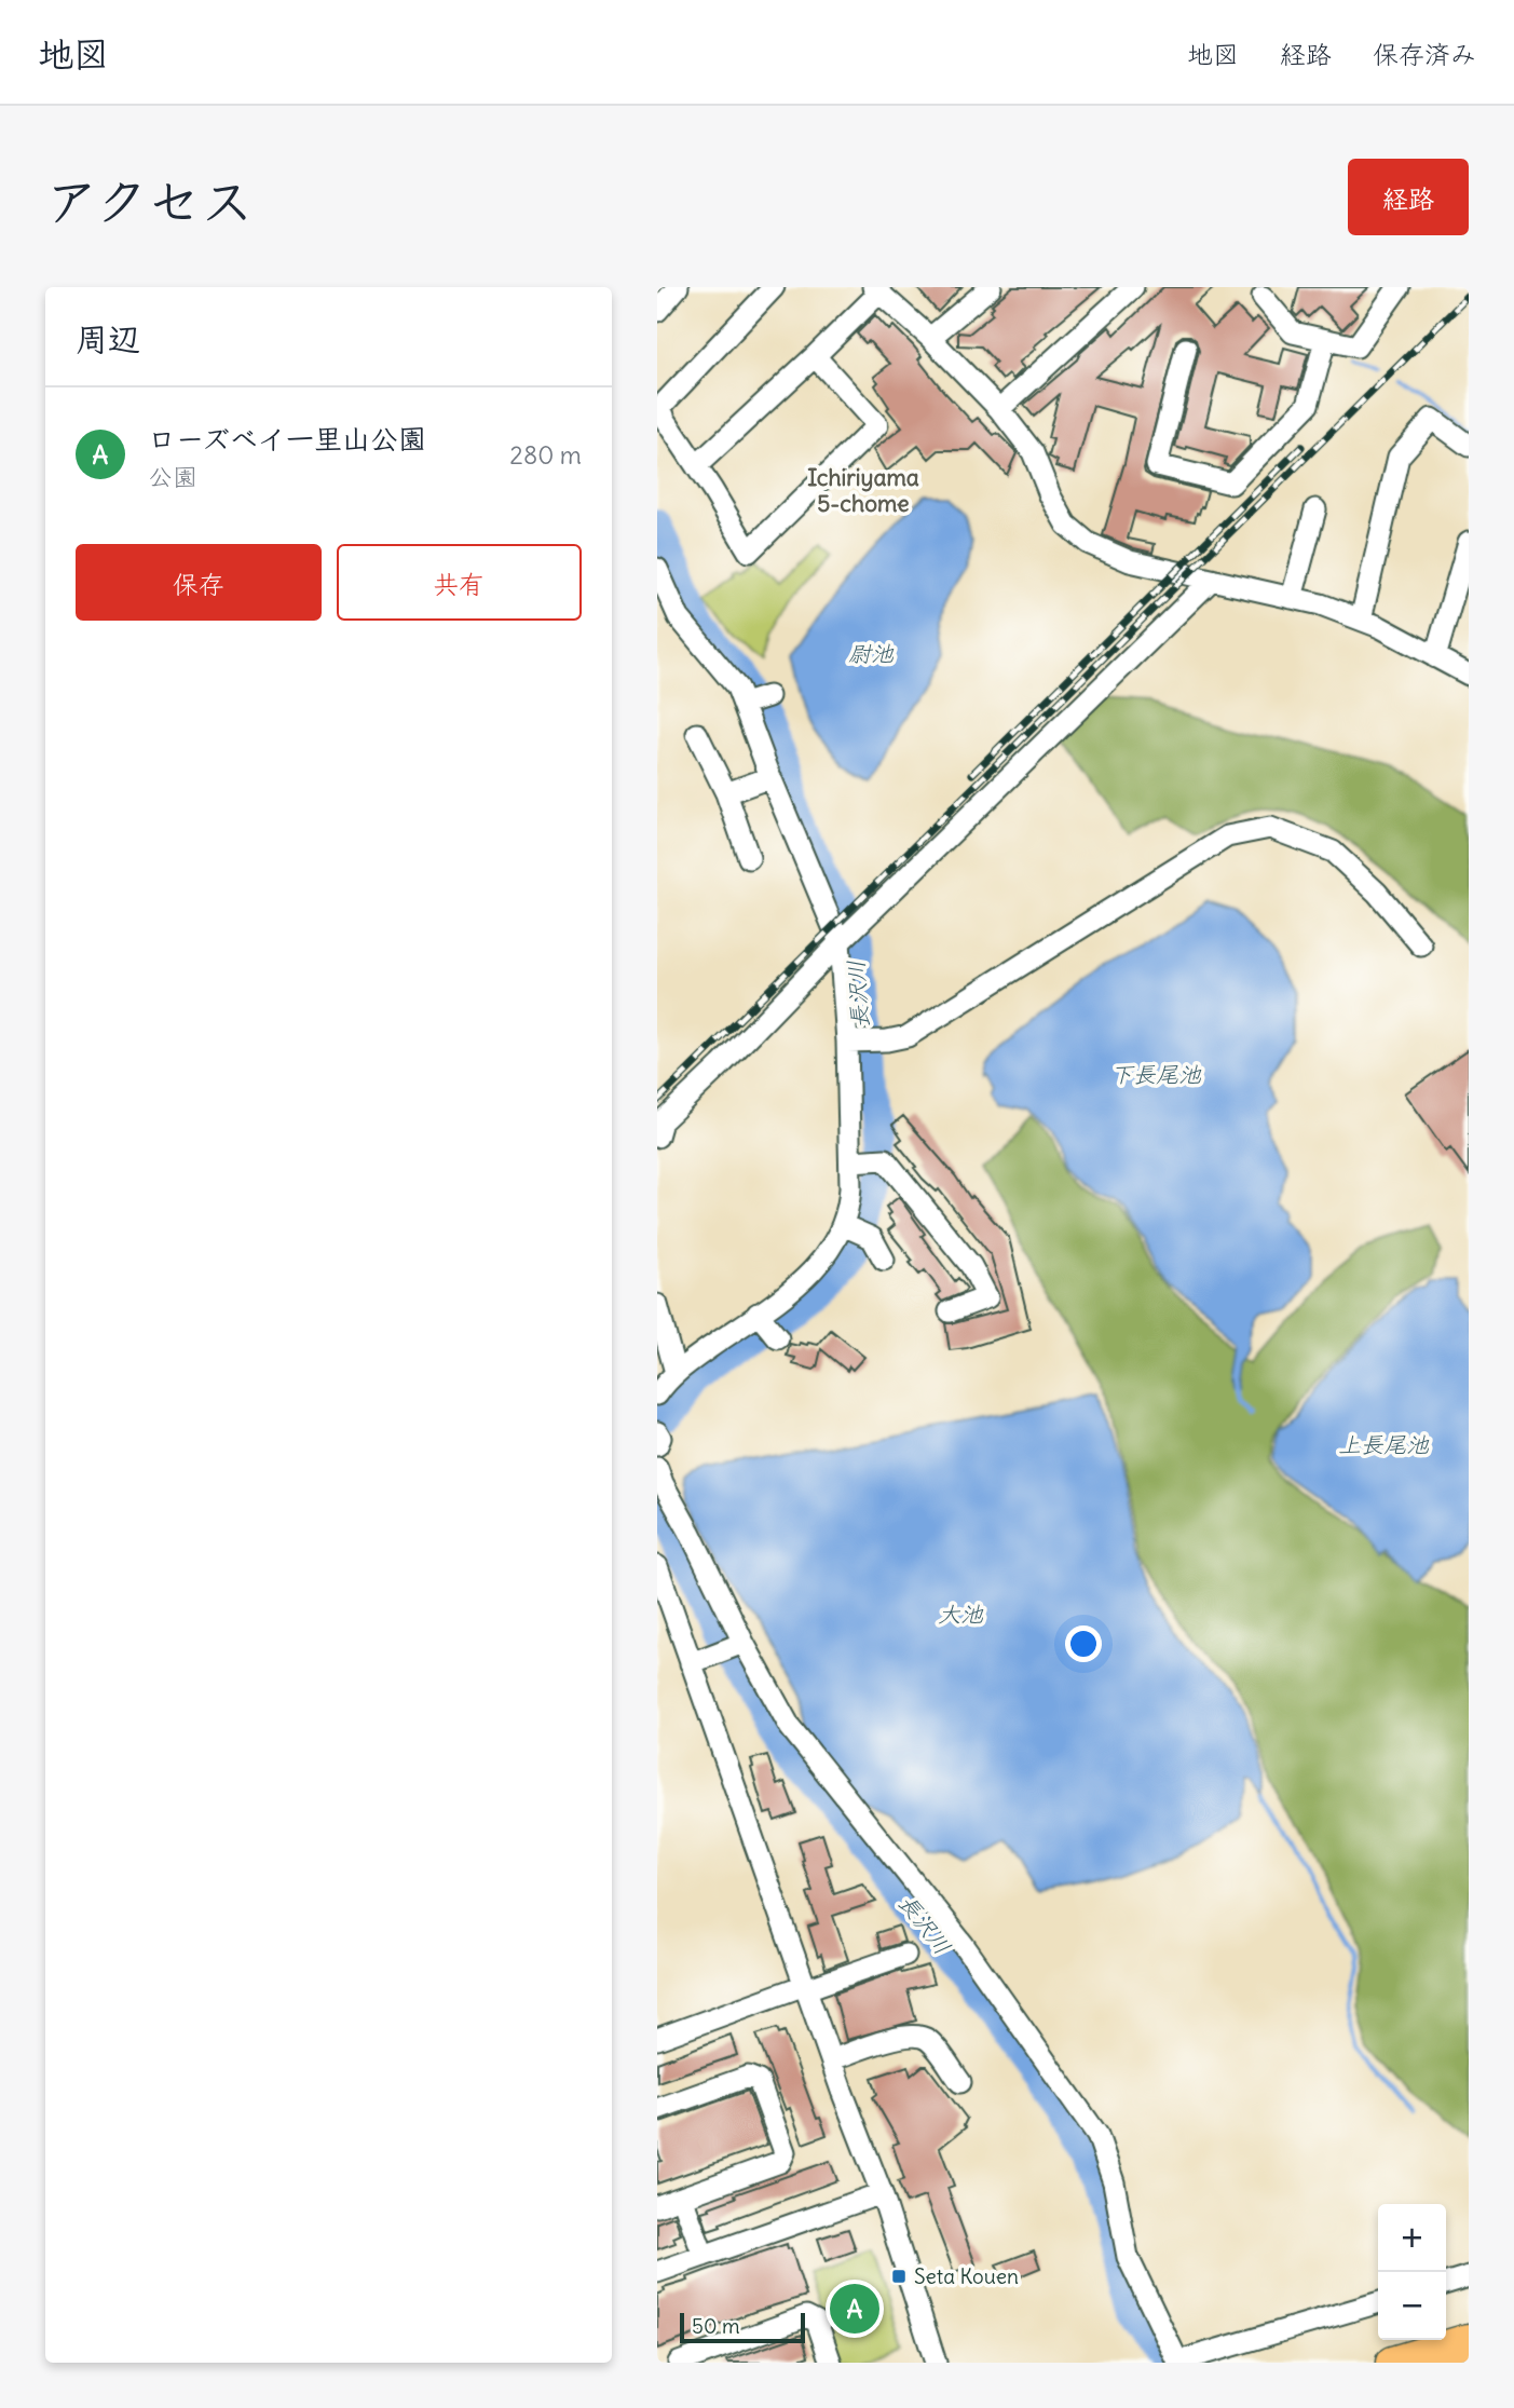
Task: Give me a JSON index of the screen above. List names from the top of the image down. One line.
{"districts":["Ichiriyama 5-chome"],"water":["尉池","長沢川","下長尾池","上長尾池","大池"],"places":{"transit":["Seta Kouen"]},"scale_bar":"50 m","page":{"header":"地図","nav":["地図","経路","保存済み"],"title":"アクセス","buttons":["経路",["保存","共有"]],"heading":"周辺","list":[{"mark":"A","name":"ローズベイ一里山公園","note":"公園","value":"280 m"}],"map_buttons":["+","−"],"pins":"A","scale":"50 m"}}
